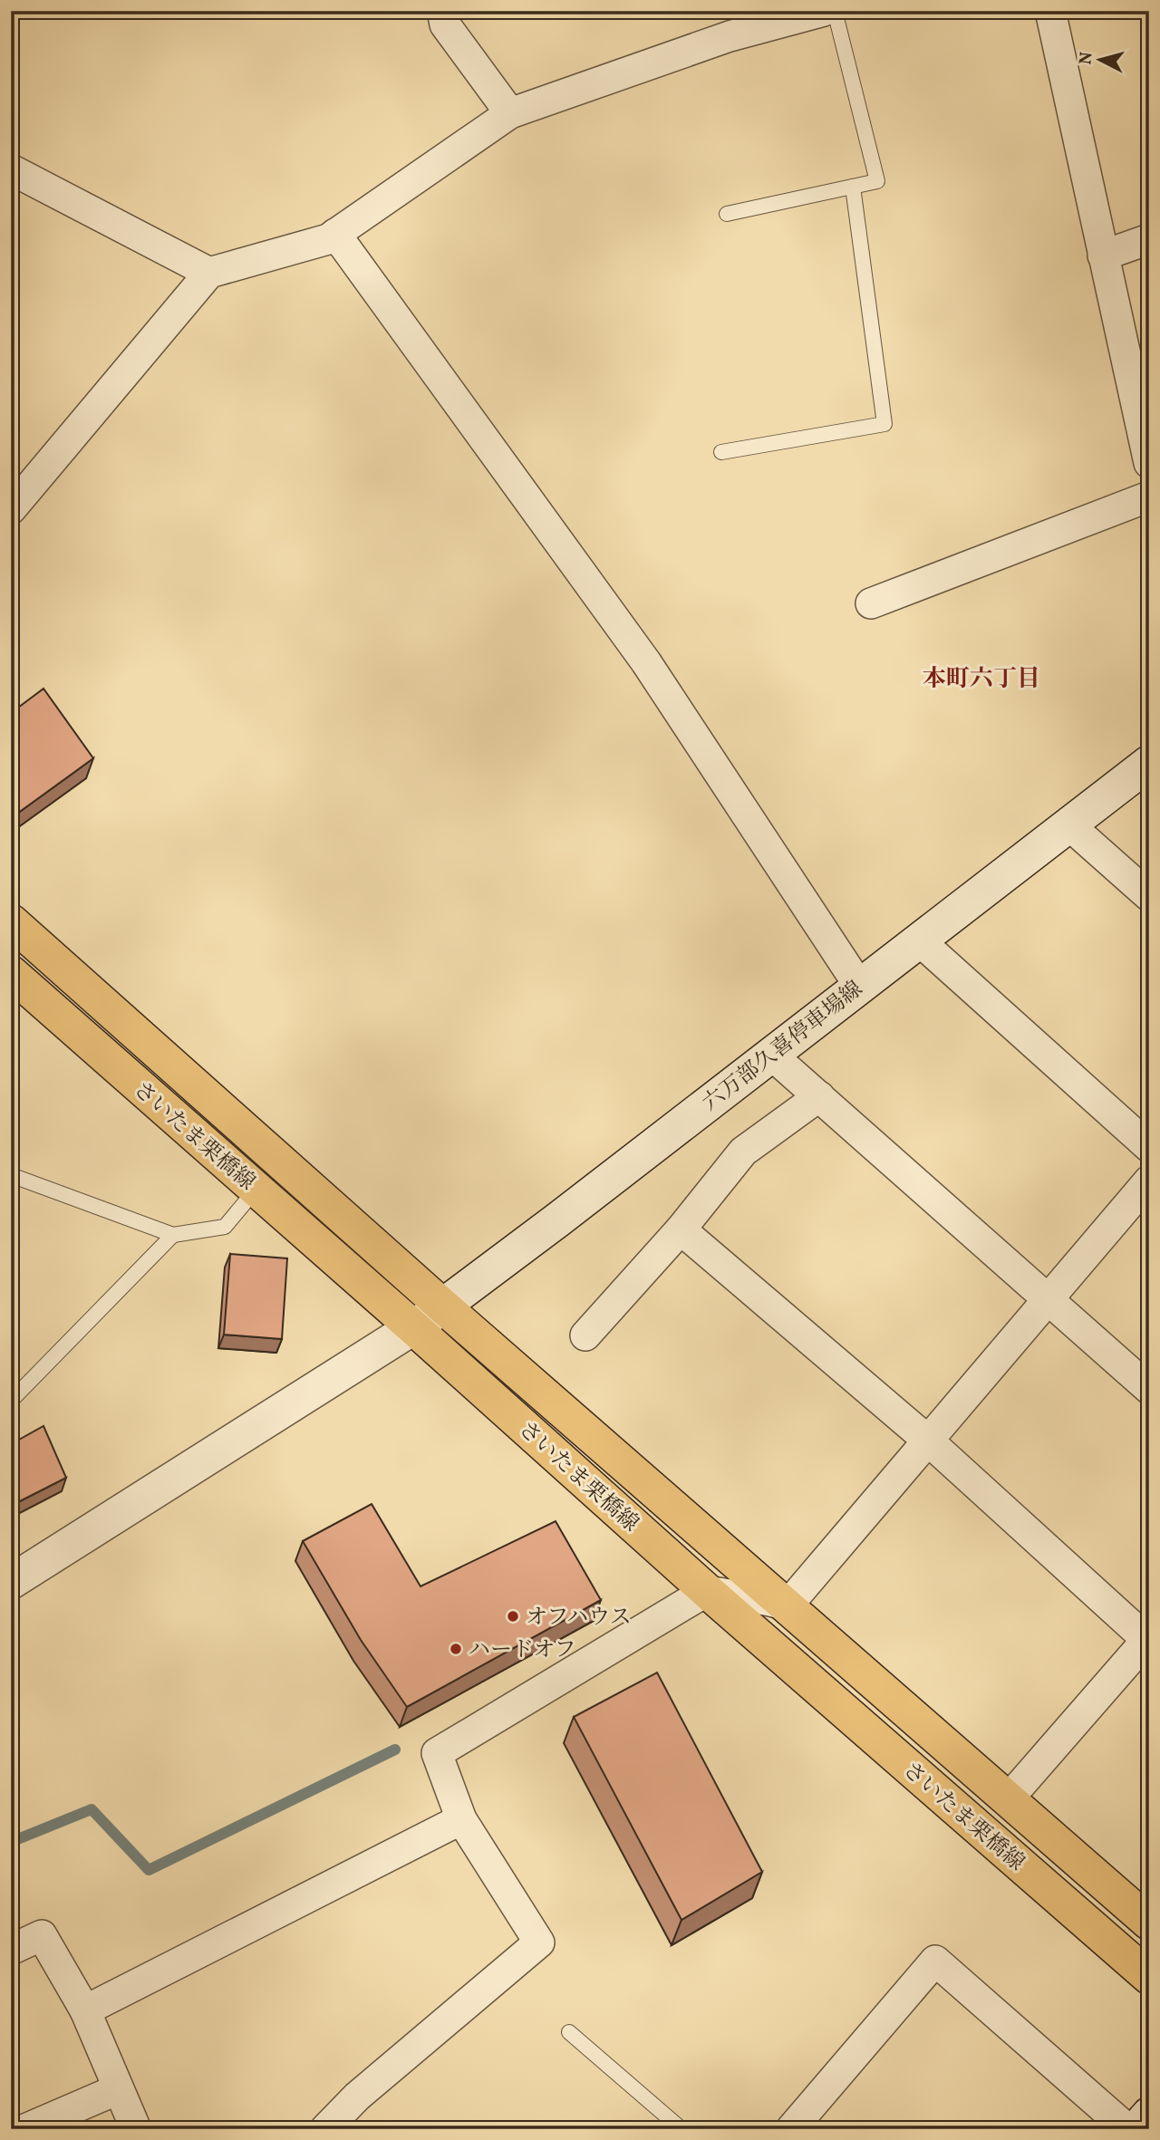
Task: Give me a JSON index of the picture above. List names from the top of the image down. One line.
{"streets":{"main road":["六万部久喜停車場線","さいたま栗橋線"]},"crossings":[["六万部久喜停車場線","さいたま栗橋線"]],"districts":["本町六丁目"],"places":["オフハウス","ハードオフ"],"north":"left"}
